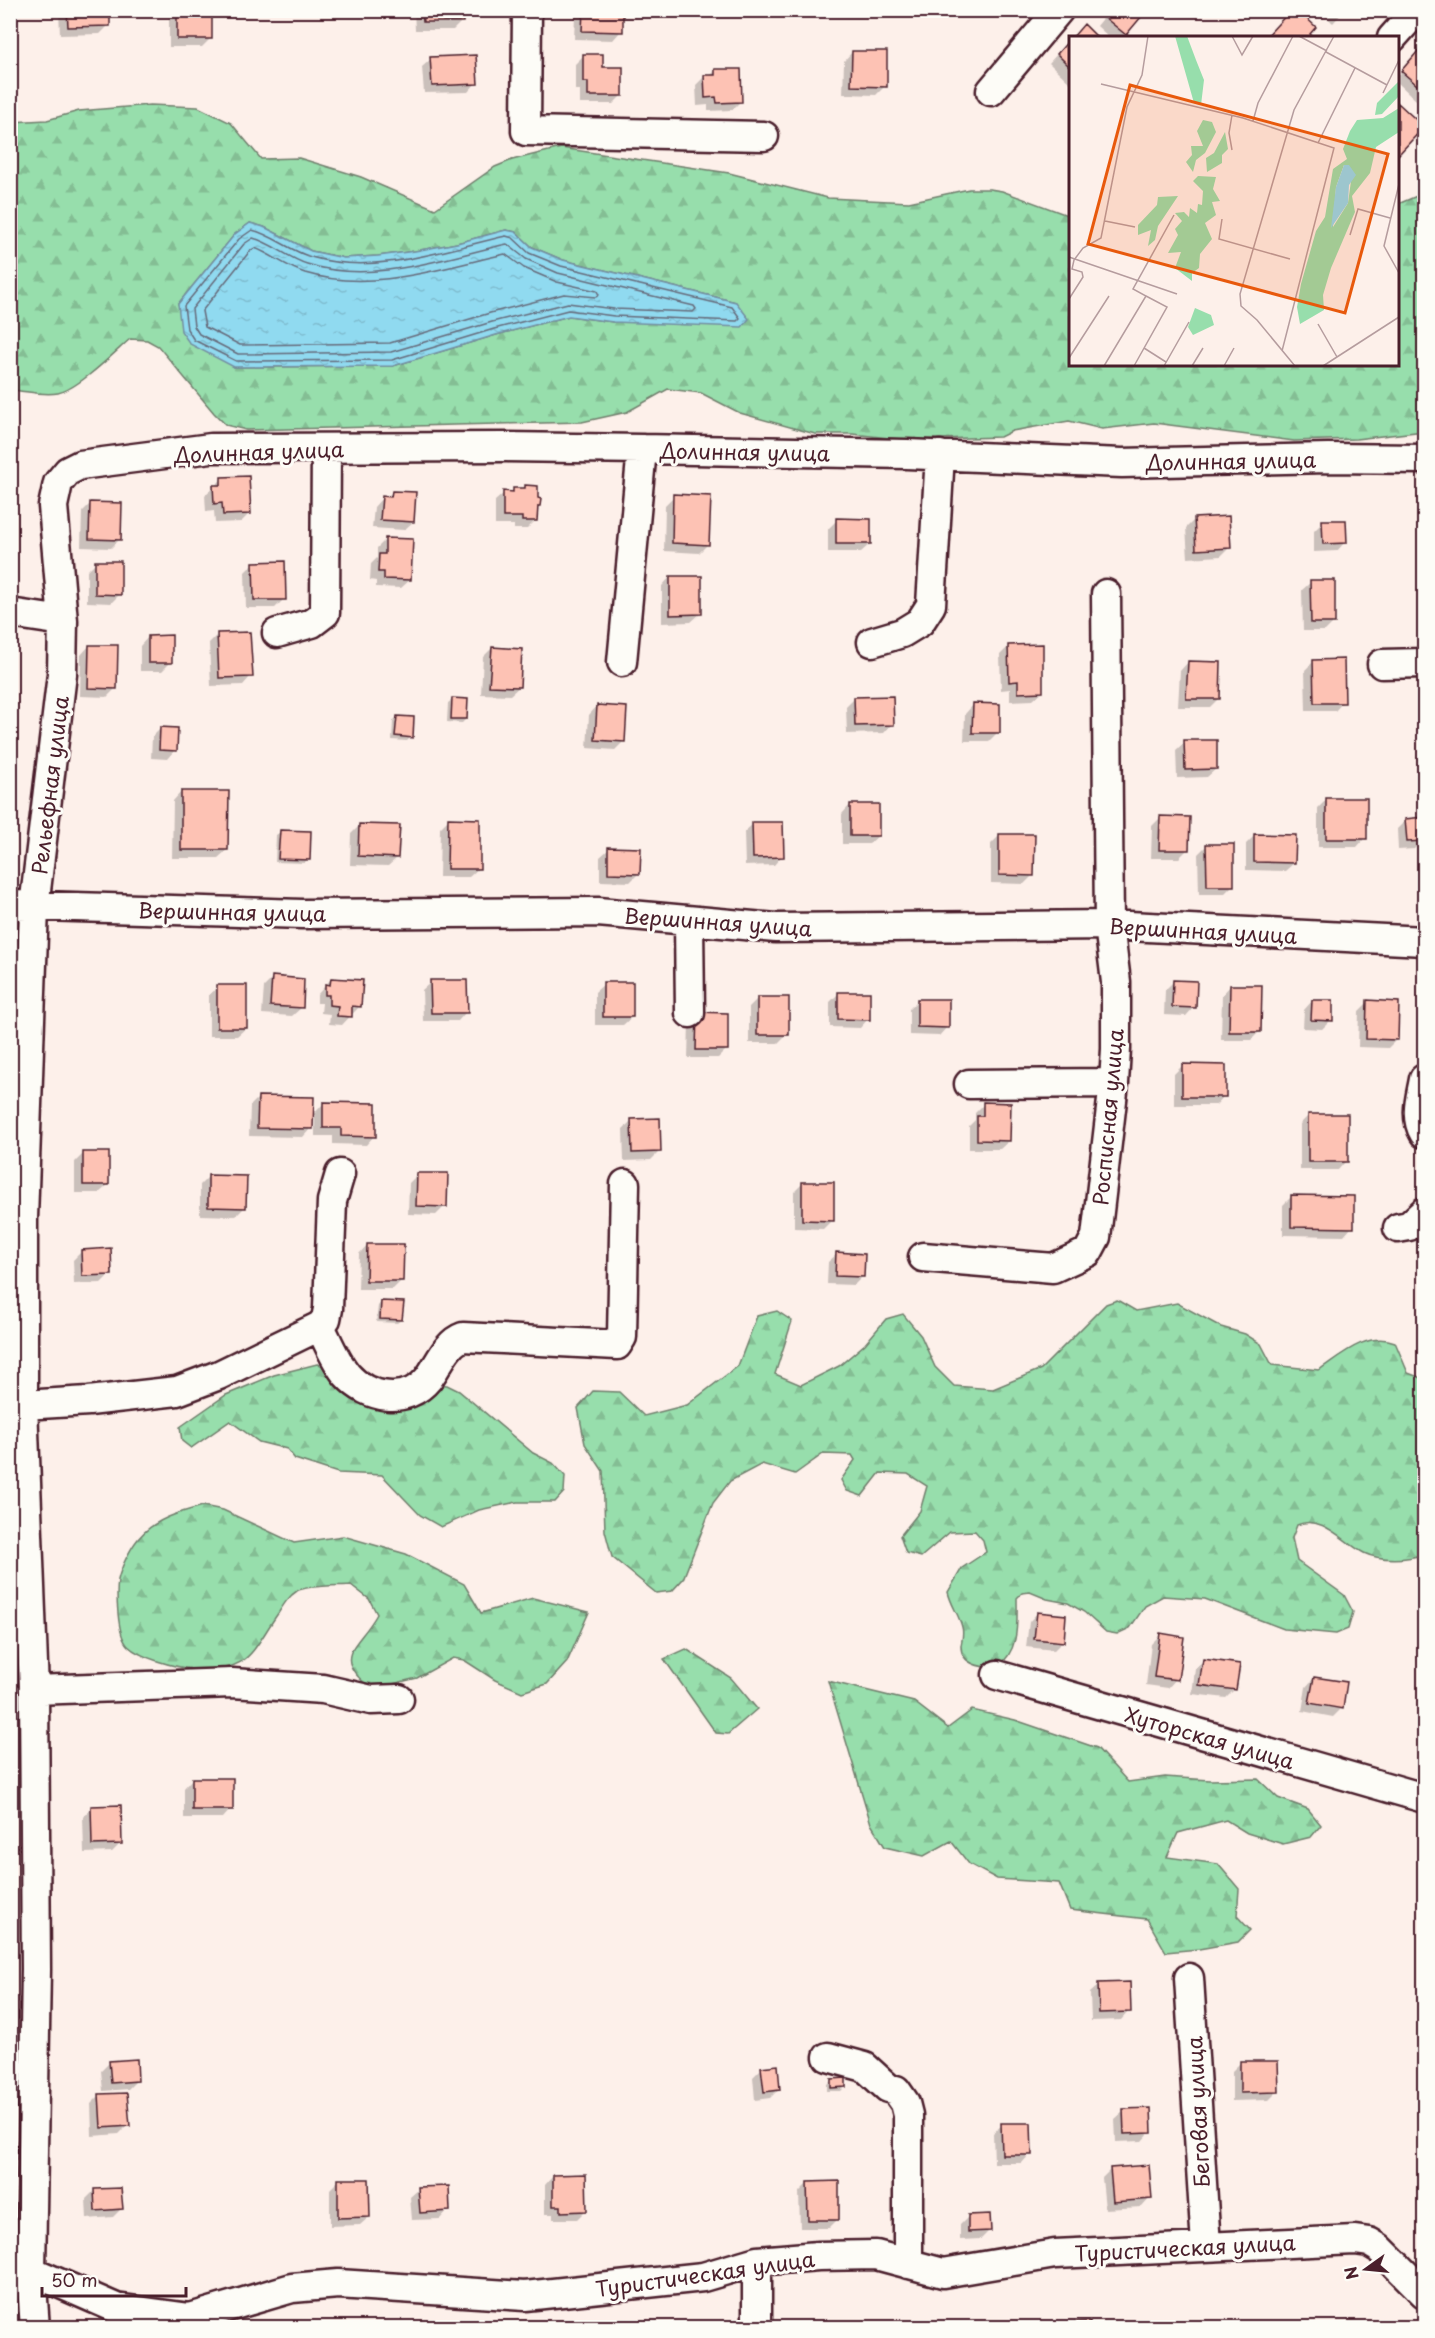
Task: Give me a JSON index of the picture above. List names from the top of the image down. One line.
{"streets":{"street":["Долинная улица","Рельефная улица","Вершинная улица","Росписная улица","Хуторская улица","Беговая улица","Туристическая улица"]},"crossings":[["Долинная улица","Рельефная улица"],["Рельефная улица","Вершинная улица"],["Рельефная улица","Туристическая улица"],["Вершинная улица","Росписная улица"],["Беговая улица","Туристическая улица"]],"scale_bar":"50 m","north":"left"}
